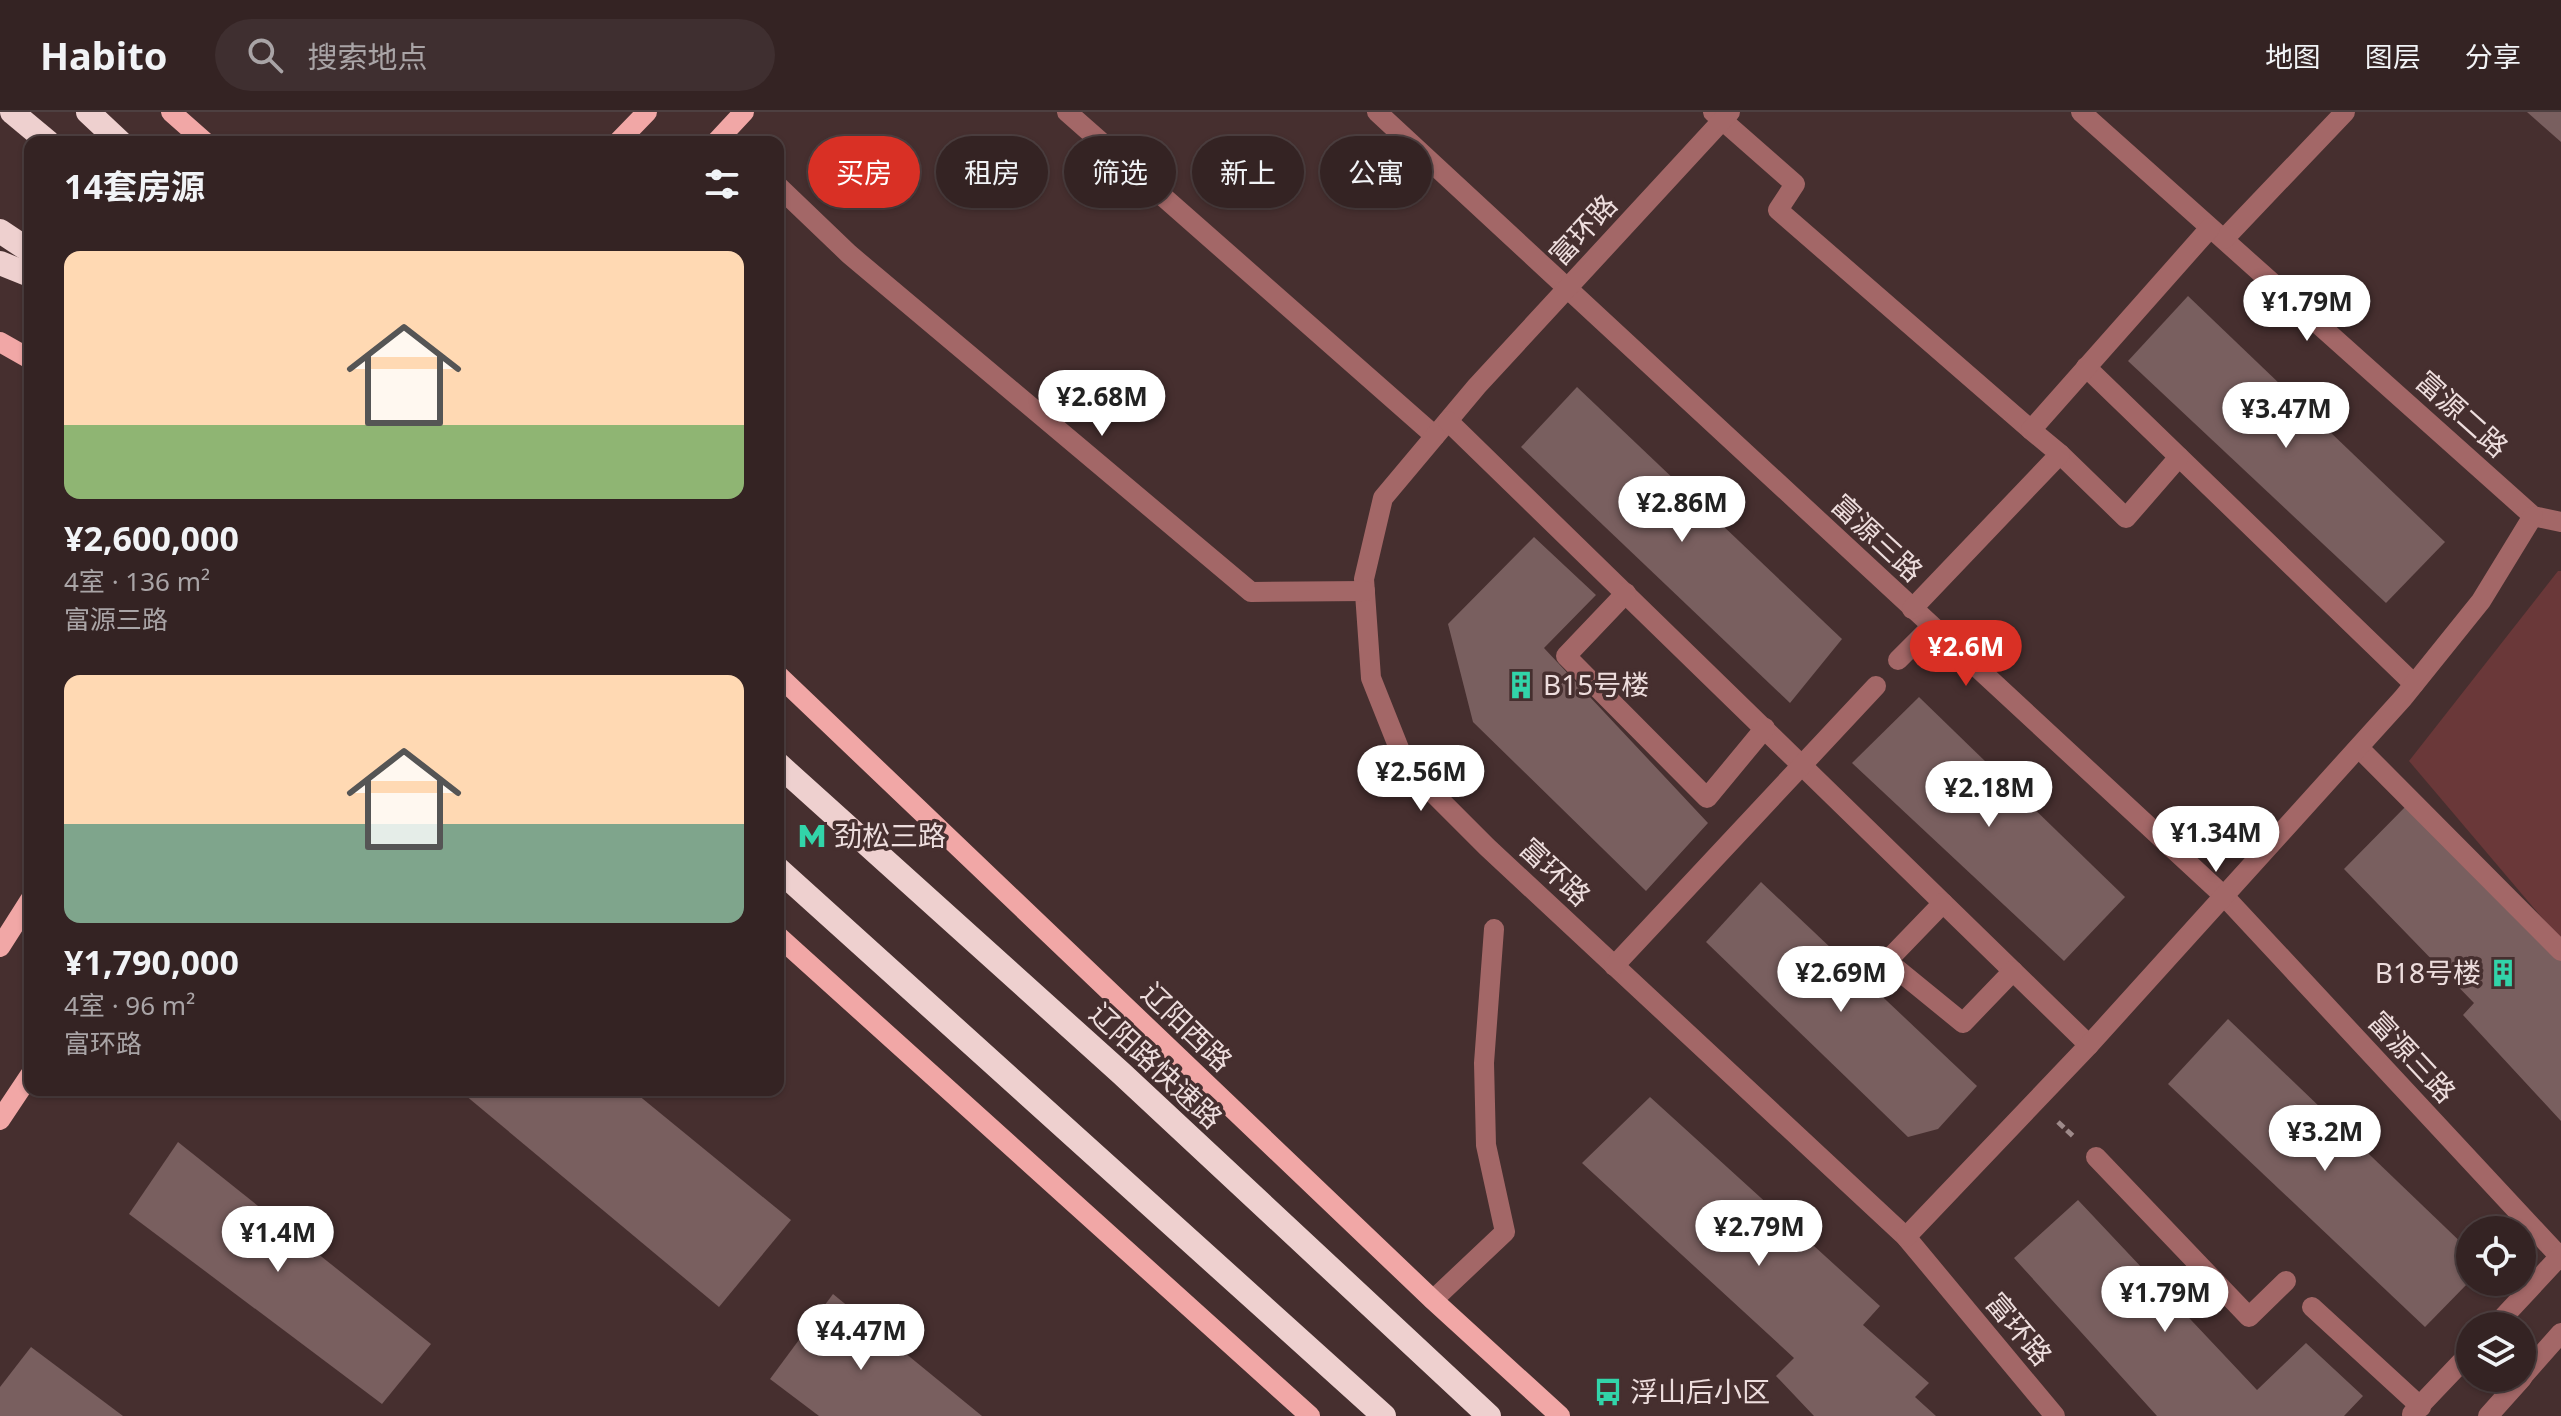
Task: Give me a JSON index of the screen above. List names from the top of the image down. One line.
{"streets":{"highway":["辽阳路快速路"],"main road":["辽阳西路"],"street":["富环路","富源二路","富源三路"]},"crossings":[["富环路","富源三路"]],"places":{"building":["B15号楼","B18号楼"],"metro station":["劲松三路"],"bus stop":["浮山后小区"]},"page":{"header":"Habito","search":"搜索地点","nav":["地图","图层","分享"],"chip":["买房","租房","筛选","新上","公寓"],"heading":"14套房源","list":[{"name":"¥2,600,000","note":"4室 · 136 m² · 富源三路"},{"name":"¥1,790,000","note":"4室 · 96 m² · 富环路"}],"price":["¥1.79M","¥2.68M","¥3.47M","¥2.86M","¥2.6M","¥2.56M","¥2.18M","¥1.34M","¥2.69M","¥3.2M","¥2.79M","¥1.4M","¥1.79M","¥4.47M"]}}
